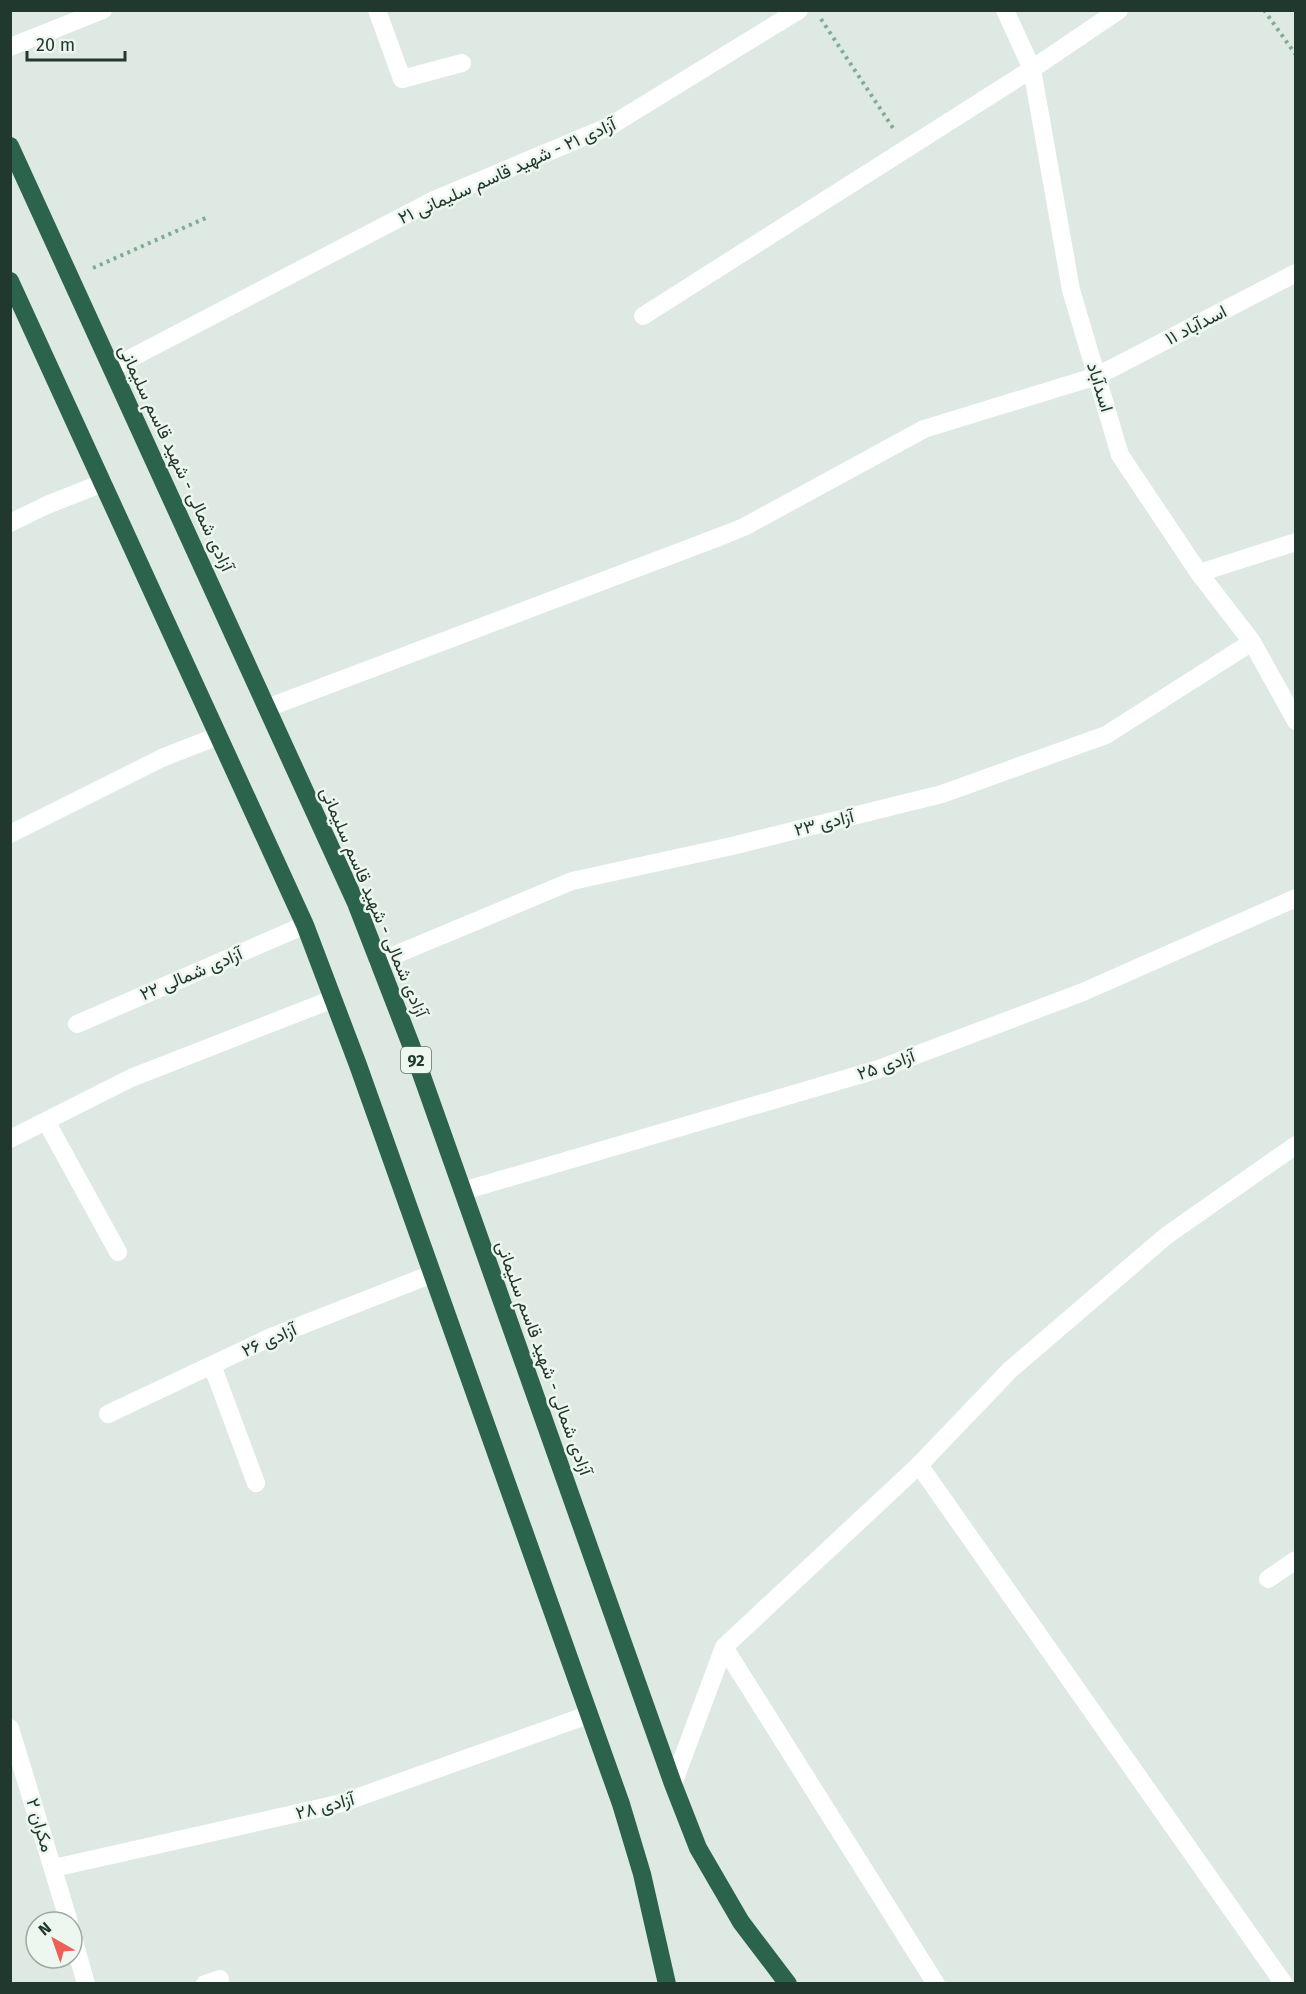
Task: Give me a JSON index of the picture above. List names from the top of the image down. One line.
{"streets":{"highway":["آزادی شمالی - شهید قاسم سلیمانی","92"],"street":["آزادی ۲۱ - شهید قاسم سلیمانی ۲۱","اسدآباد ۱۱","اسدآباد","آزادی ۲۳","آزادی شمالی ۲۲","آزادی ۲۵","آزادی ۲۶","آزادی ۲۸","مکران ۲"]},"crossings":[["آزادی ۲۱ - شهید قاسم سلیمانی ۲۱","آزادی شمالی - شهید قاسم سلیمانی"],["اسدآباد ۱۱","اسدآباد"],["اسدآباد ۱۱","آزادی شمالی - شهید قاسم سلیمانی"],["اسدآباد","آزادی ۲۳"],["آزادی شمالی - شهید قاسم سلیمانی","آزادی ۲۳"],["آزادی شمالی - شهید قاسم سلیمانی","آزادی ۲۵"],["آزادی ۲۸","مکران ۲"]],"scale_bar":"20 m","north":"top left"}
